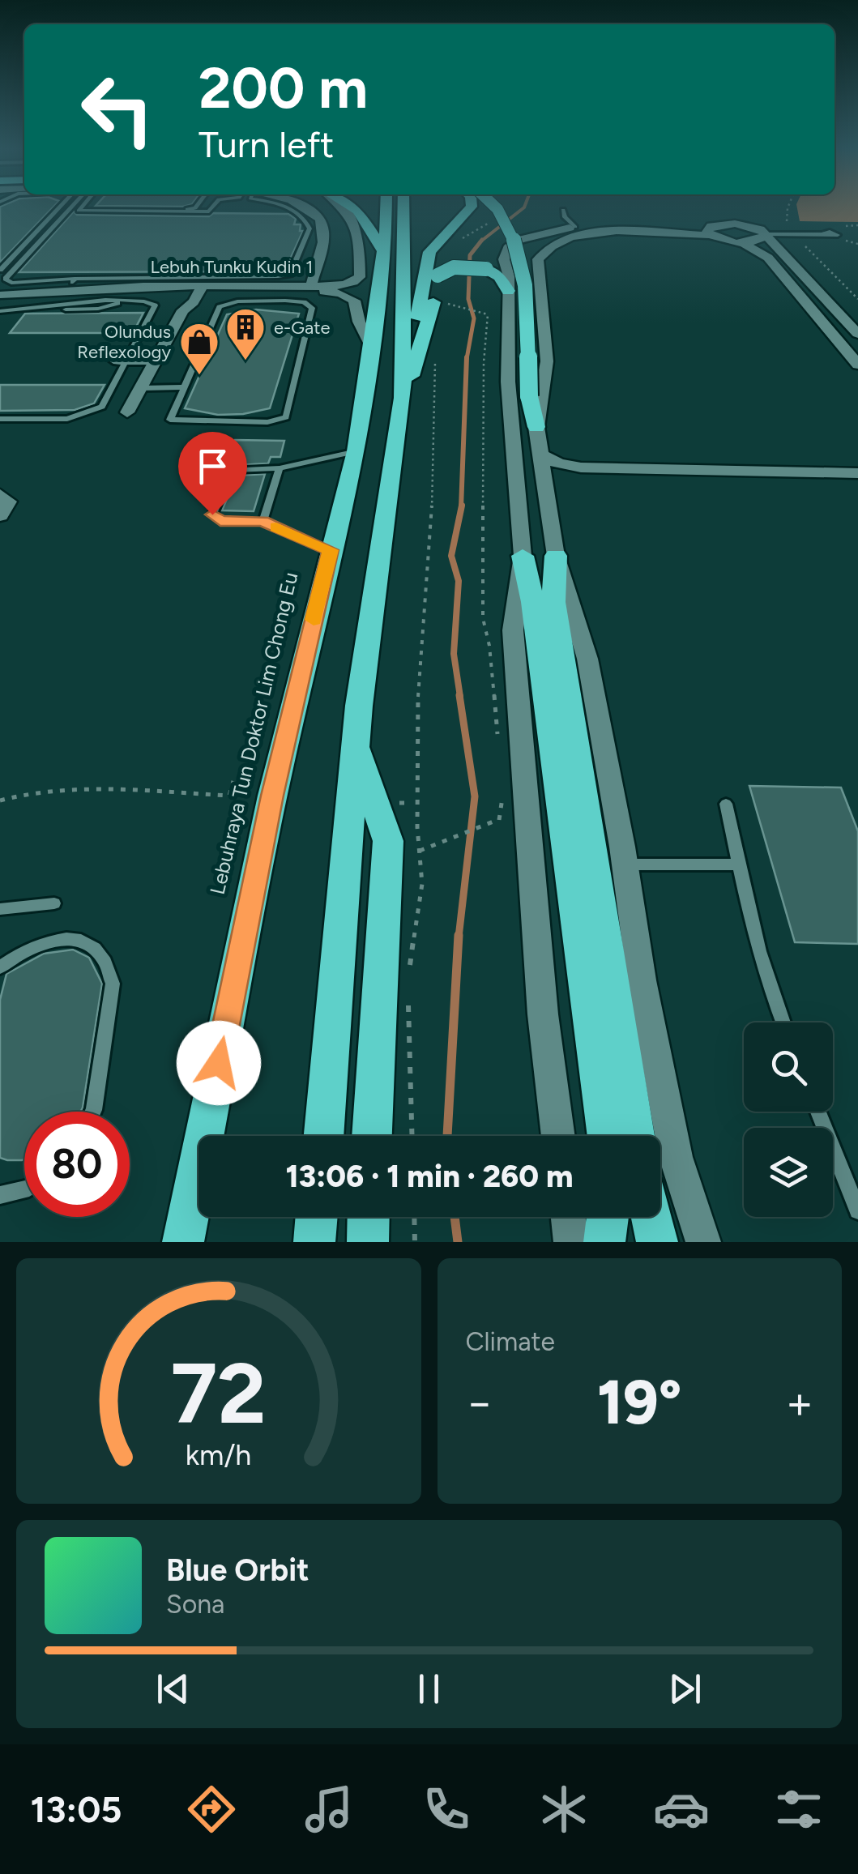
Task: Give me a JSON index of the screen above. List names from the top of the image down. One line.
{"streets":{"highway":["Lebuhraya Tun Doktor Lim Chong Eu"],"street":["Lebuh Tunku Kudin 1"]},"crossings":[["Lebuh Tunku Kudin 1","Lebuhraya Tun Doktor Lim Chong Eu"]],"places":{"building":["e-Gate"],"shop":["Olundus Reflexology"]},"page":{"turn":["200 m","Turn left"],"limit":"80","trip":"13:06 · 1 min · 260 m","tile":"Climate","heat":["−","19°","+"],"song":["Blue Orbit","Sona"],"tabs":"13:05","gauge":["72","km/h"]}}
